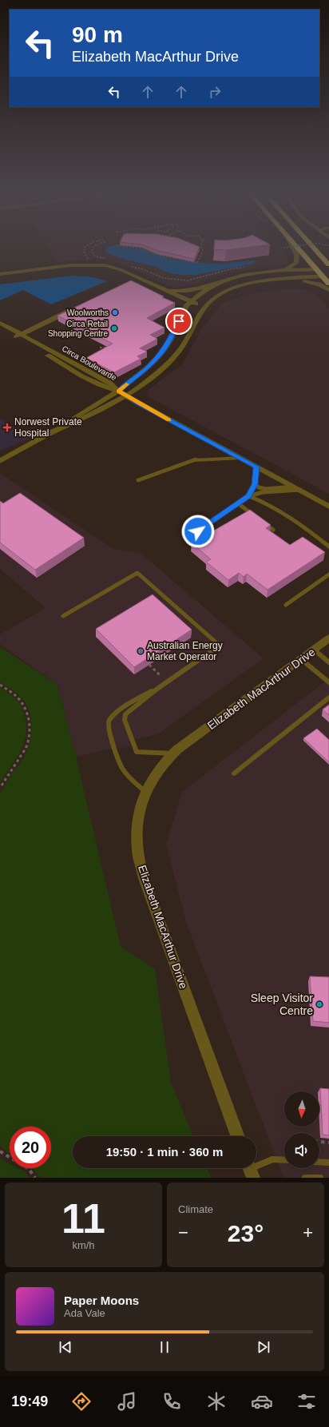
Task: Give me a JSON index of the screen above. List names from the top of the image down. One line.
{"streets":{"street":["Circa Boulevarde","Elizabeth MacArthur Drive"]},"places":{"other":["Woolworths","Circa Retail Shopping Centre","Australian Energy Market Operator","Sleep Visitor Centre"],"health":["Norwest Private Hospital"]},"north":"bottom","page":{"turn":["90 m","Elizabeth MacArthur Drive"],"limit":"20","trip":"19:50 · 1 min · 360 m","tile":[["11","km/h"],"Climate"],"heat":["−","23°","+"],"song":["Paper Moons","Ada Vale"],"tabs":"19:49"}}
